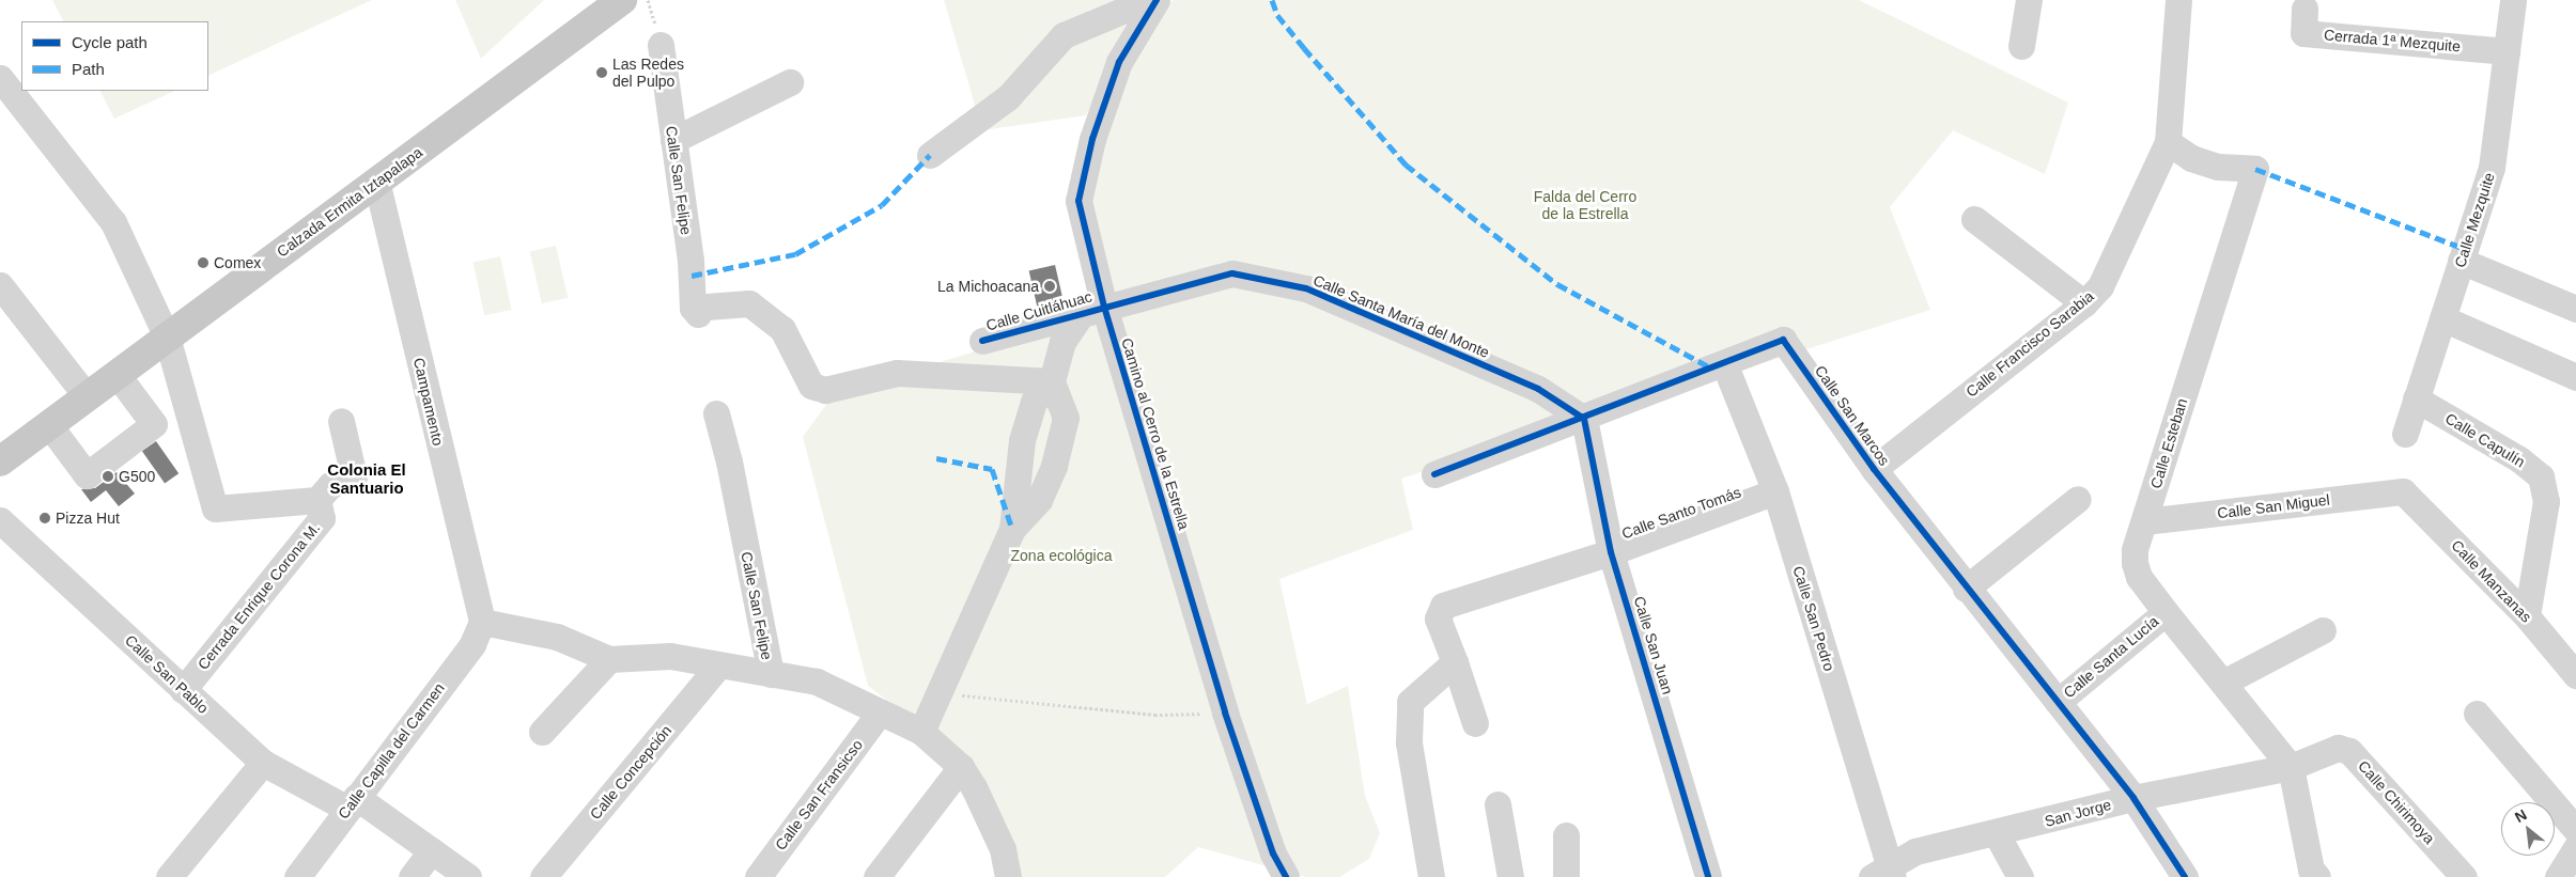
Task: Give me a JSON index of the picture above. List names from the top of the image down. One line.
{"streets":{"main road":["Calzada Ermita Iztapalapa"],"street":["Cerrada 1ª Mezquite","Calle San Felipe","Calle Mezquite","Calle Cuitláhuac","Calle Santa María del Monte","Calle Francisco Sarabia","Campamento","Calle San Marcos","Camino al Cerro de la Estrella","Calle Capulín","Calle Esteban","Calle San Miguel","Calle Santo Tomás","Calle Manzanas","Cerrada Enrique Corona M.","Calle San Pedro","Calle San Juan","Calle Santa Lucía","Calle San Pablo","Calle Capilla del Carmen","Calle Concepción","Calle San Fransicso","Calle Chirimoya","San Jorge"]},"crossings":[["Cerrada 1ª Mezquite","Calle Mezquite"],["Calzada Ermita Iztapalapa","Campamento"],["Calzada Ermita Iztapalapa","Cerrada Enrique Corona M."],["Calle Mezquite","Calle Capulín"],["Calle Cuitláhuac","Calle Santa María del Monte"],["Calle Cuitláhuac","Camino al Cerro de la Estrella"],["Calle Santa María del Monte","Calle San Marcos"],["Calle Santa María del Monte","Camino al Cerro de la Estrella"],["Calle Santa María del Monte","Calle San Juan"],["Calle Francisco Sarabia","Calle San Marcos"],["Calle Francisco Sarabia","Calle Esteban"],["Campamento","Calle Capilla del Carmen"],["Calle San Marcos","Calle San Pedro"],["Calle San Marcos","Calle San Juan"],["Calle San Marcos","Calle Santa Lucía"],["Calle San Marcos","San Jorge"],["Calle Capulín","Calle Manzanas"],["Calle Esteban","Calle San Miguel"],["Calle Esteban","Calle Santa Lucía"],["Calle Esteban","Calle Chirimoya"],["Calle Esteban","San Jorge"],["Calle San Miguel","Calle Manzanas"],["Calle Santo Tomás","Calle San Pedro"],["Calle Santo Tomás","Calle San Juan"],["Cerrada Enrique Corona M.","Calle San Pablo"],["Calle San Pedro","San Jorge"],["Calle San Pablo","Calle Capilla del Carmen"],["Calle Chirimoya","San Jorge"]],"districts":["Colonia El Santuario"],"parks":["Falda del Cerro de la Estrella","Zona ecológica"],"places":["Las Redes del Pulpo","Comex","La Michoacana","G500","Pizza Hut"],"legend":["Cycle path","Path"],"north":"top left"}
